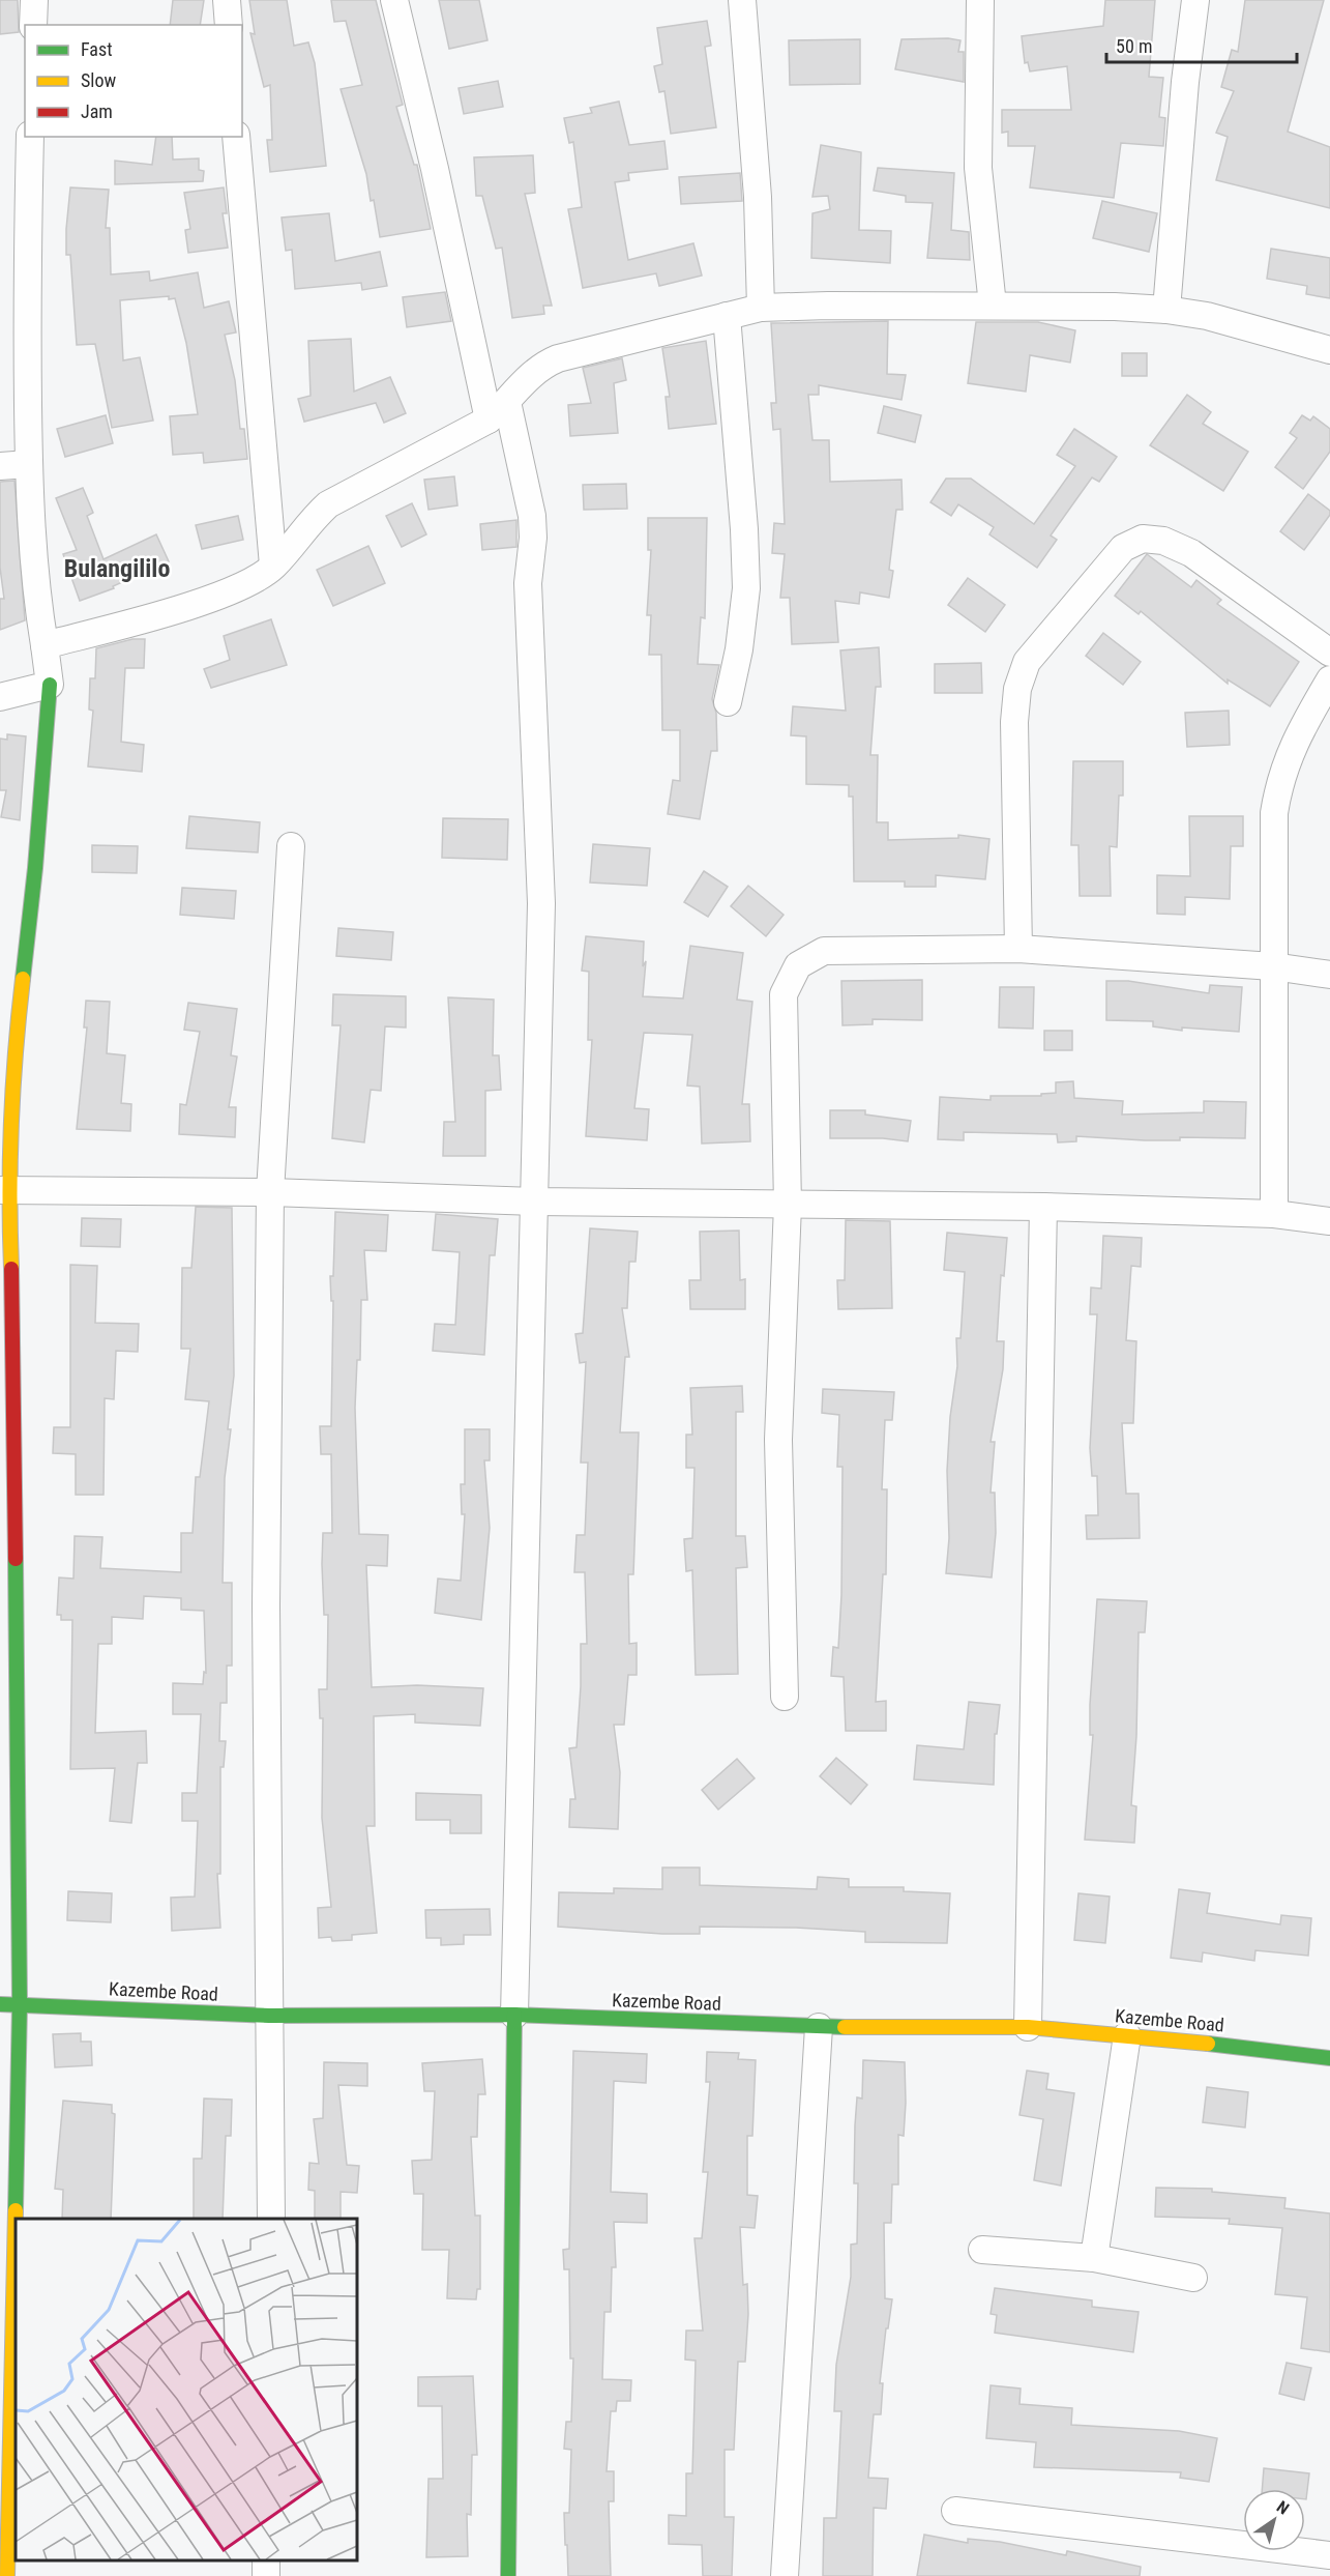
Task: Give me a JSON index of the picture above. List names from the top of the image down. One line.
{"streets":{"street":["Kazembe Road"]},"districts":["Bulangililo"],"legend":["Fast","Slow","Jam"],"scale_bar":"50 m","north":"top right"}
